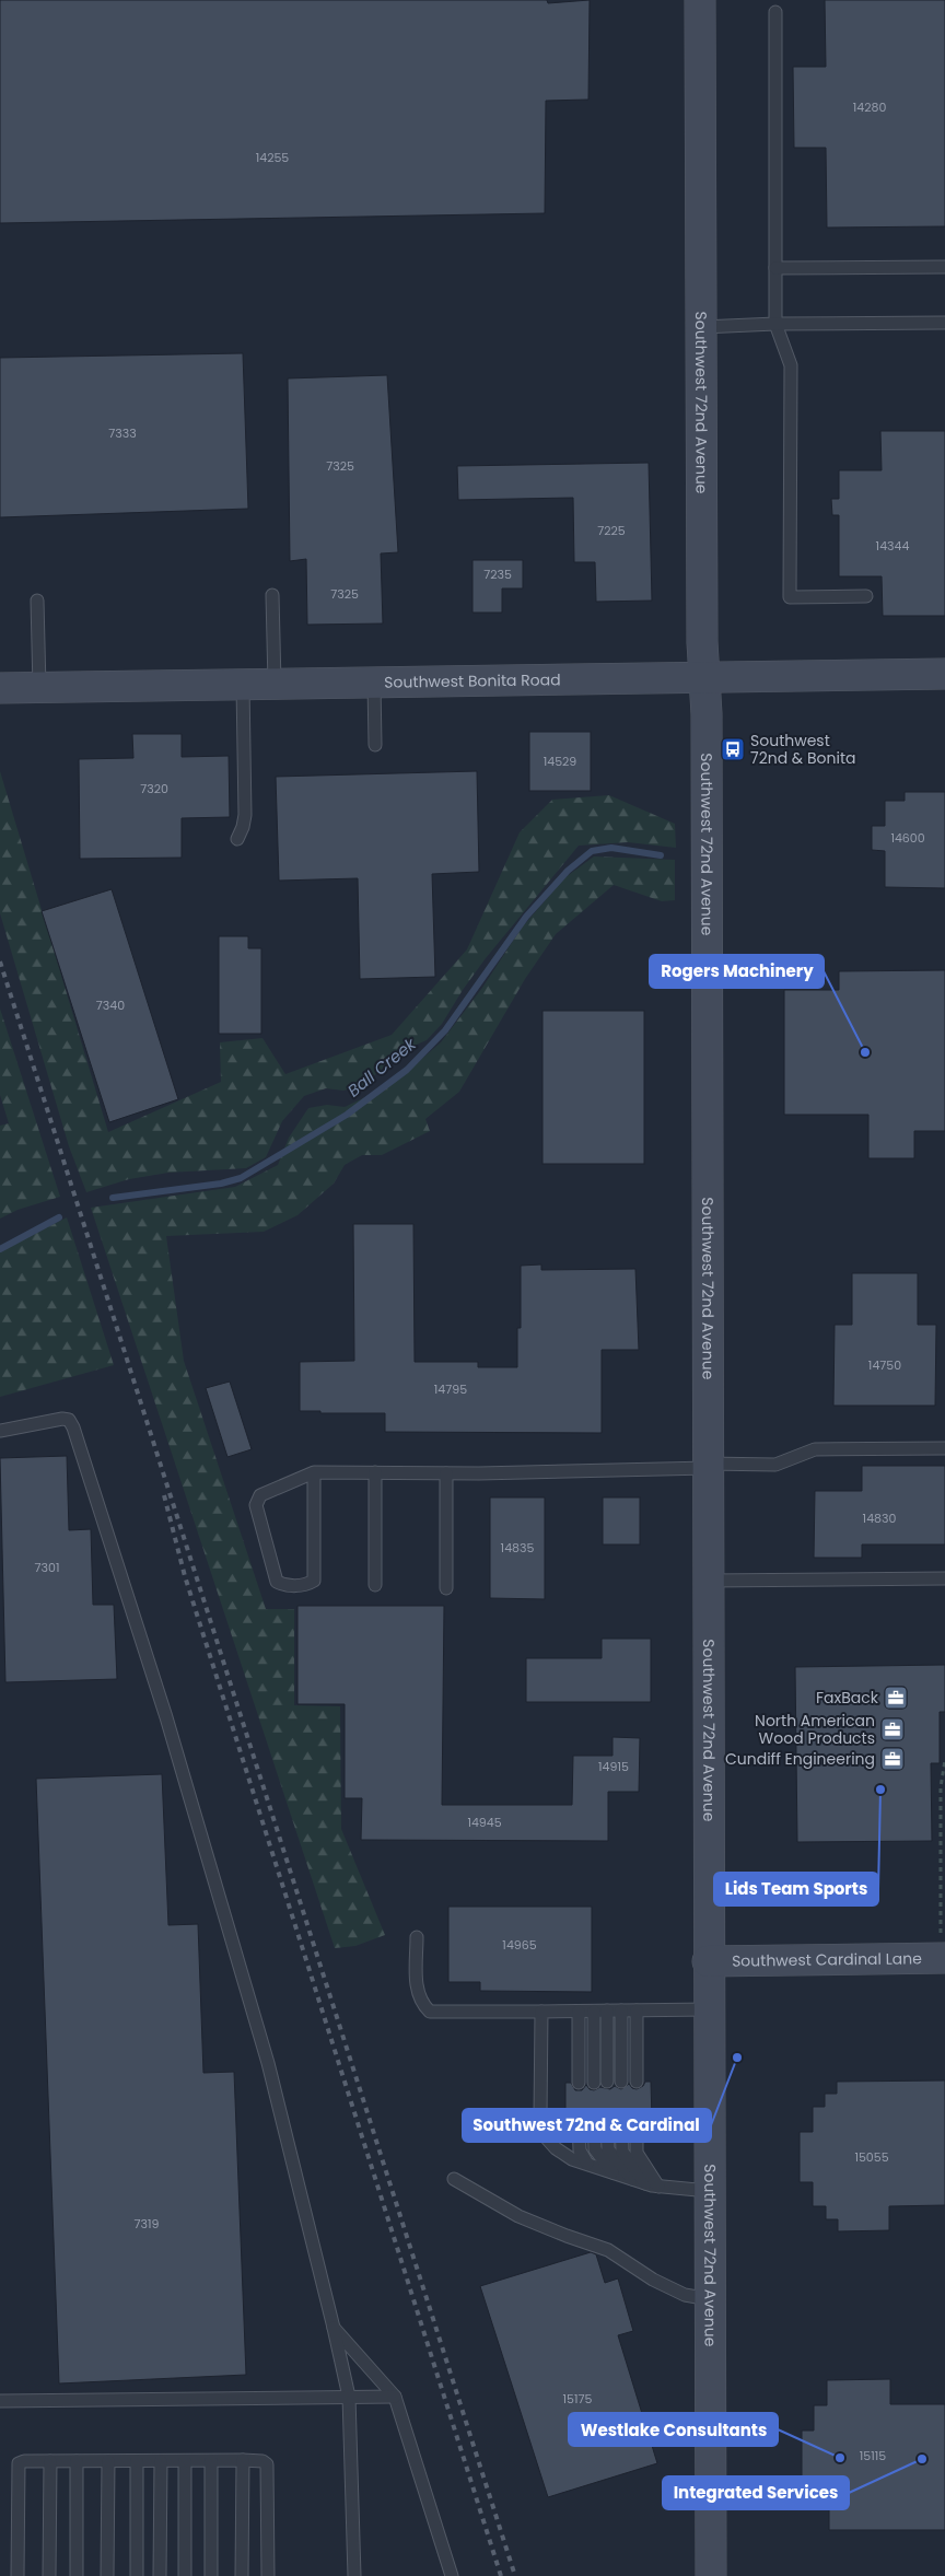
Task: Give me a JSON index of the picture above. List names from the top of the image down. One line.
{"streets":{"main road":["Southwest 72nd Avenue","Southwest Bonita Road","Southwest Cardinal Lane"]},"crossings":[["Southwest 72nd Avenue","Southwest Bonita Road"],["Southwest 72nd Avenue","Southwest Cardinal Lane"]],"water":["Ball Creek"],"places":{"bus stop":["Southwest 72nd & Bonita"],"other":["Rogers Machinery","Lids Team Sports","Southwest 72nd & Cardinal","Westlake Consultants","Integrated Services"],"office":["FaxBack","North American Wood Products","Cundiff Engineering"]},"house_numbers":["14280","14255","7333","7325","7225","14344","7235","7325","14529","7320","14600","7340","14750","14795","14830","14835","7301","14915","14945","14965","15055","7319","15175","15115"]}
